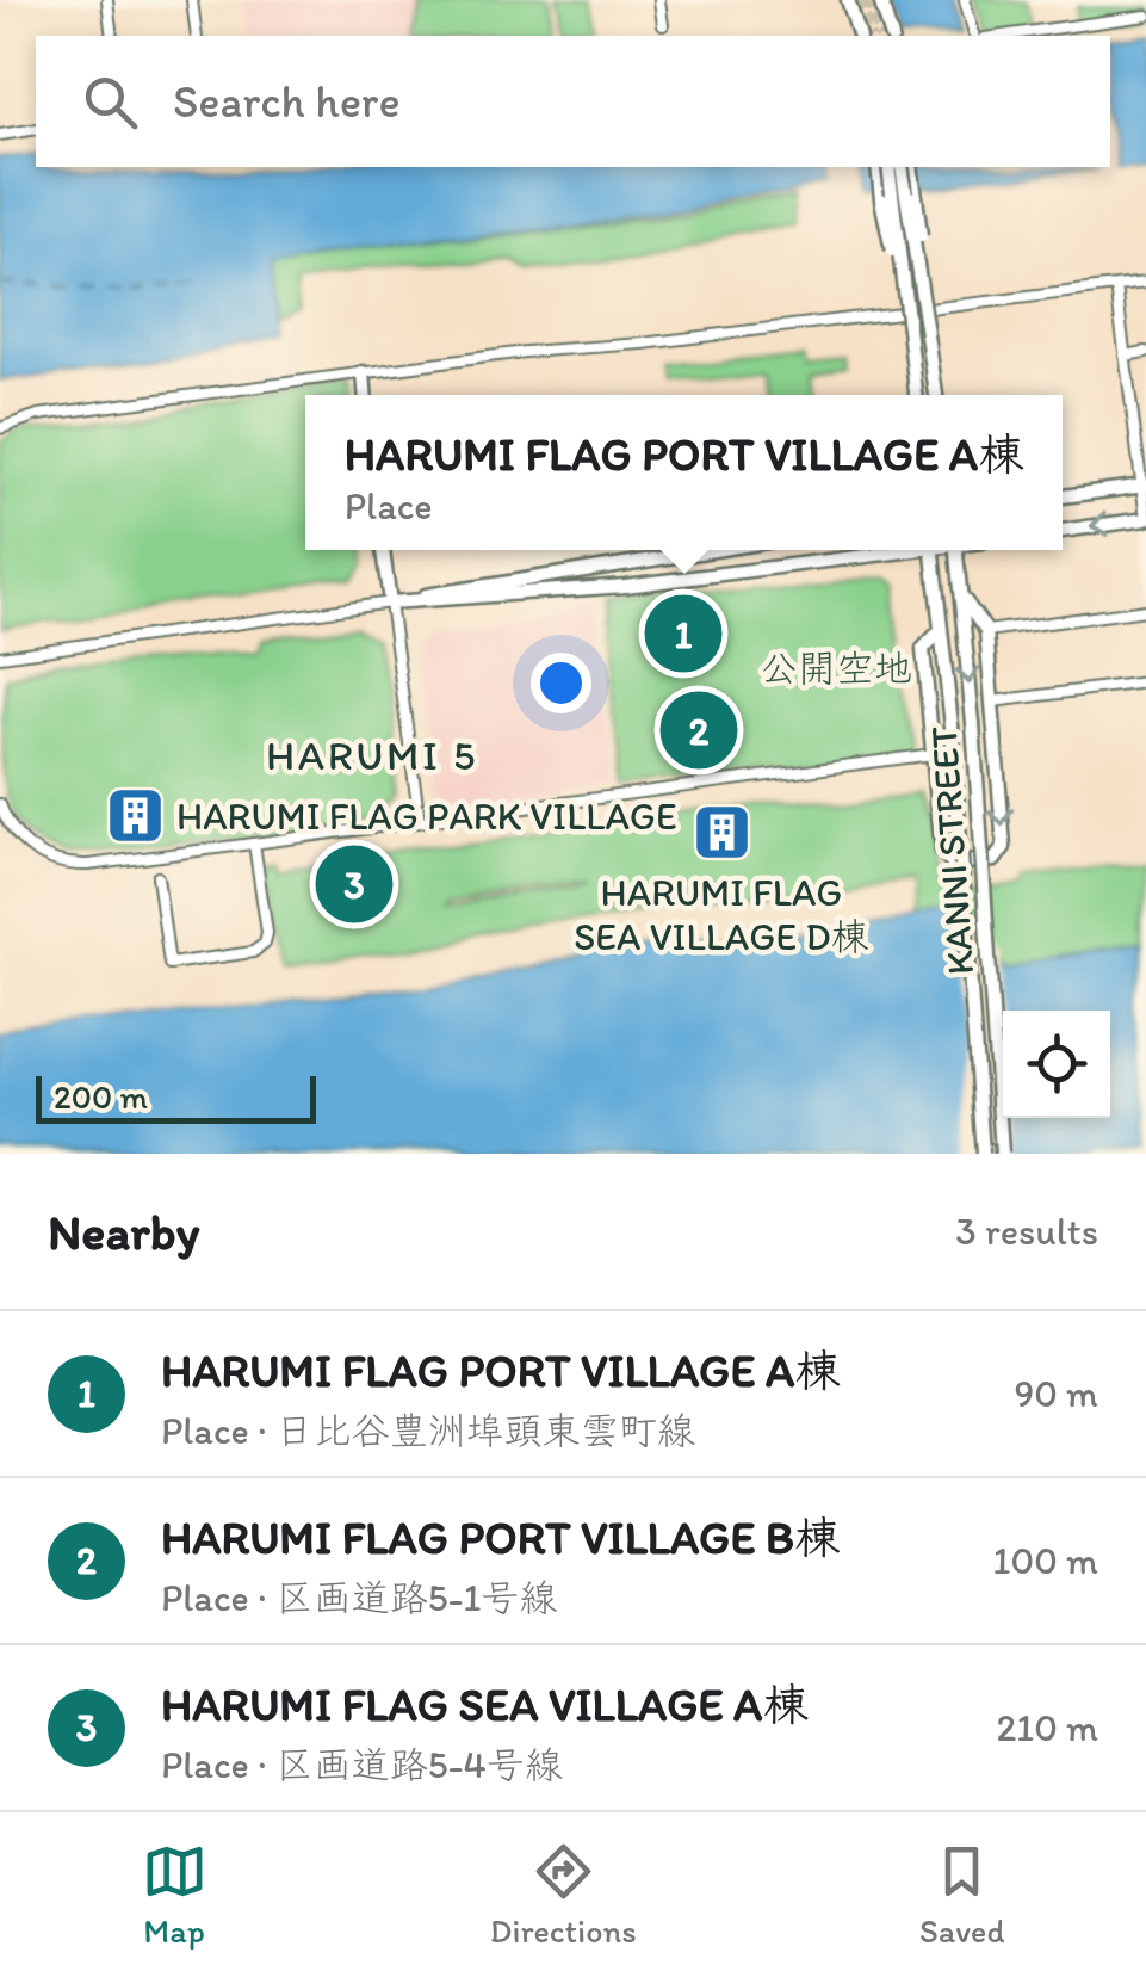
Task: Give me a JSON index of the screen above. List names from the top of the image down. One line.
{"streets":{"main road":["KANNI STREET"]},"districts":["HARUMI 5"],"parks":["公開空地"],"places":{"building":["HARUMI FLAG PARK VILLAGE","HARUMI FLAG SEA VILLAGE D棟"]},"scale_bar":"200 m","page":{"search":"Search here","popup":["HARUMI FLAG PORT VILLAGE A棟","Place"],"pins":["1","2","3"],"scale":"200 m","heading":["Nearby","3 results"],"list":[{"mark":"1","name":"HARUMI FLAG PORT VILLAGE A棟","note":"Place · 日比谷豊洲埠頭東雲町線","value":"90 m"},{"mark":"2","name":"HARUMI FLAG PORT VILLAGE B棟","note":"Place · 区画道路5-1号線","value":"100 m"},{"mark":"3","name":"HARUMI FLAG SEA VILLAGE A棟","note":"Place · 区画道路5-4号線","value":"210 m"}],"nav":["Map","Directions","Saved"]}}
